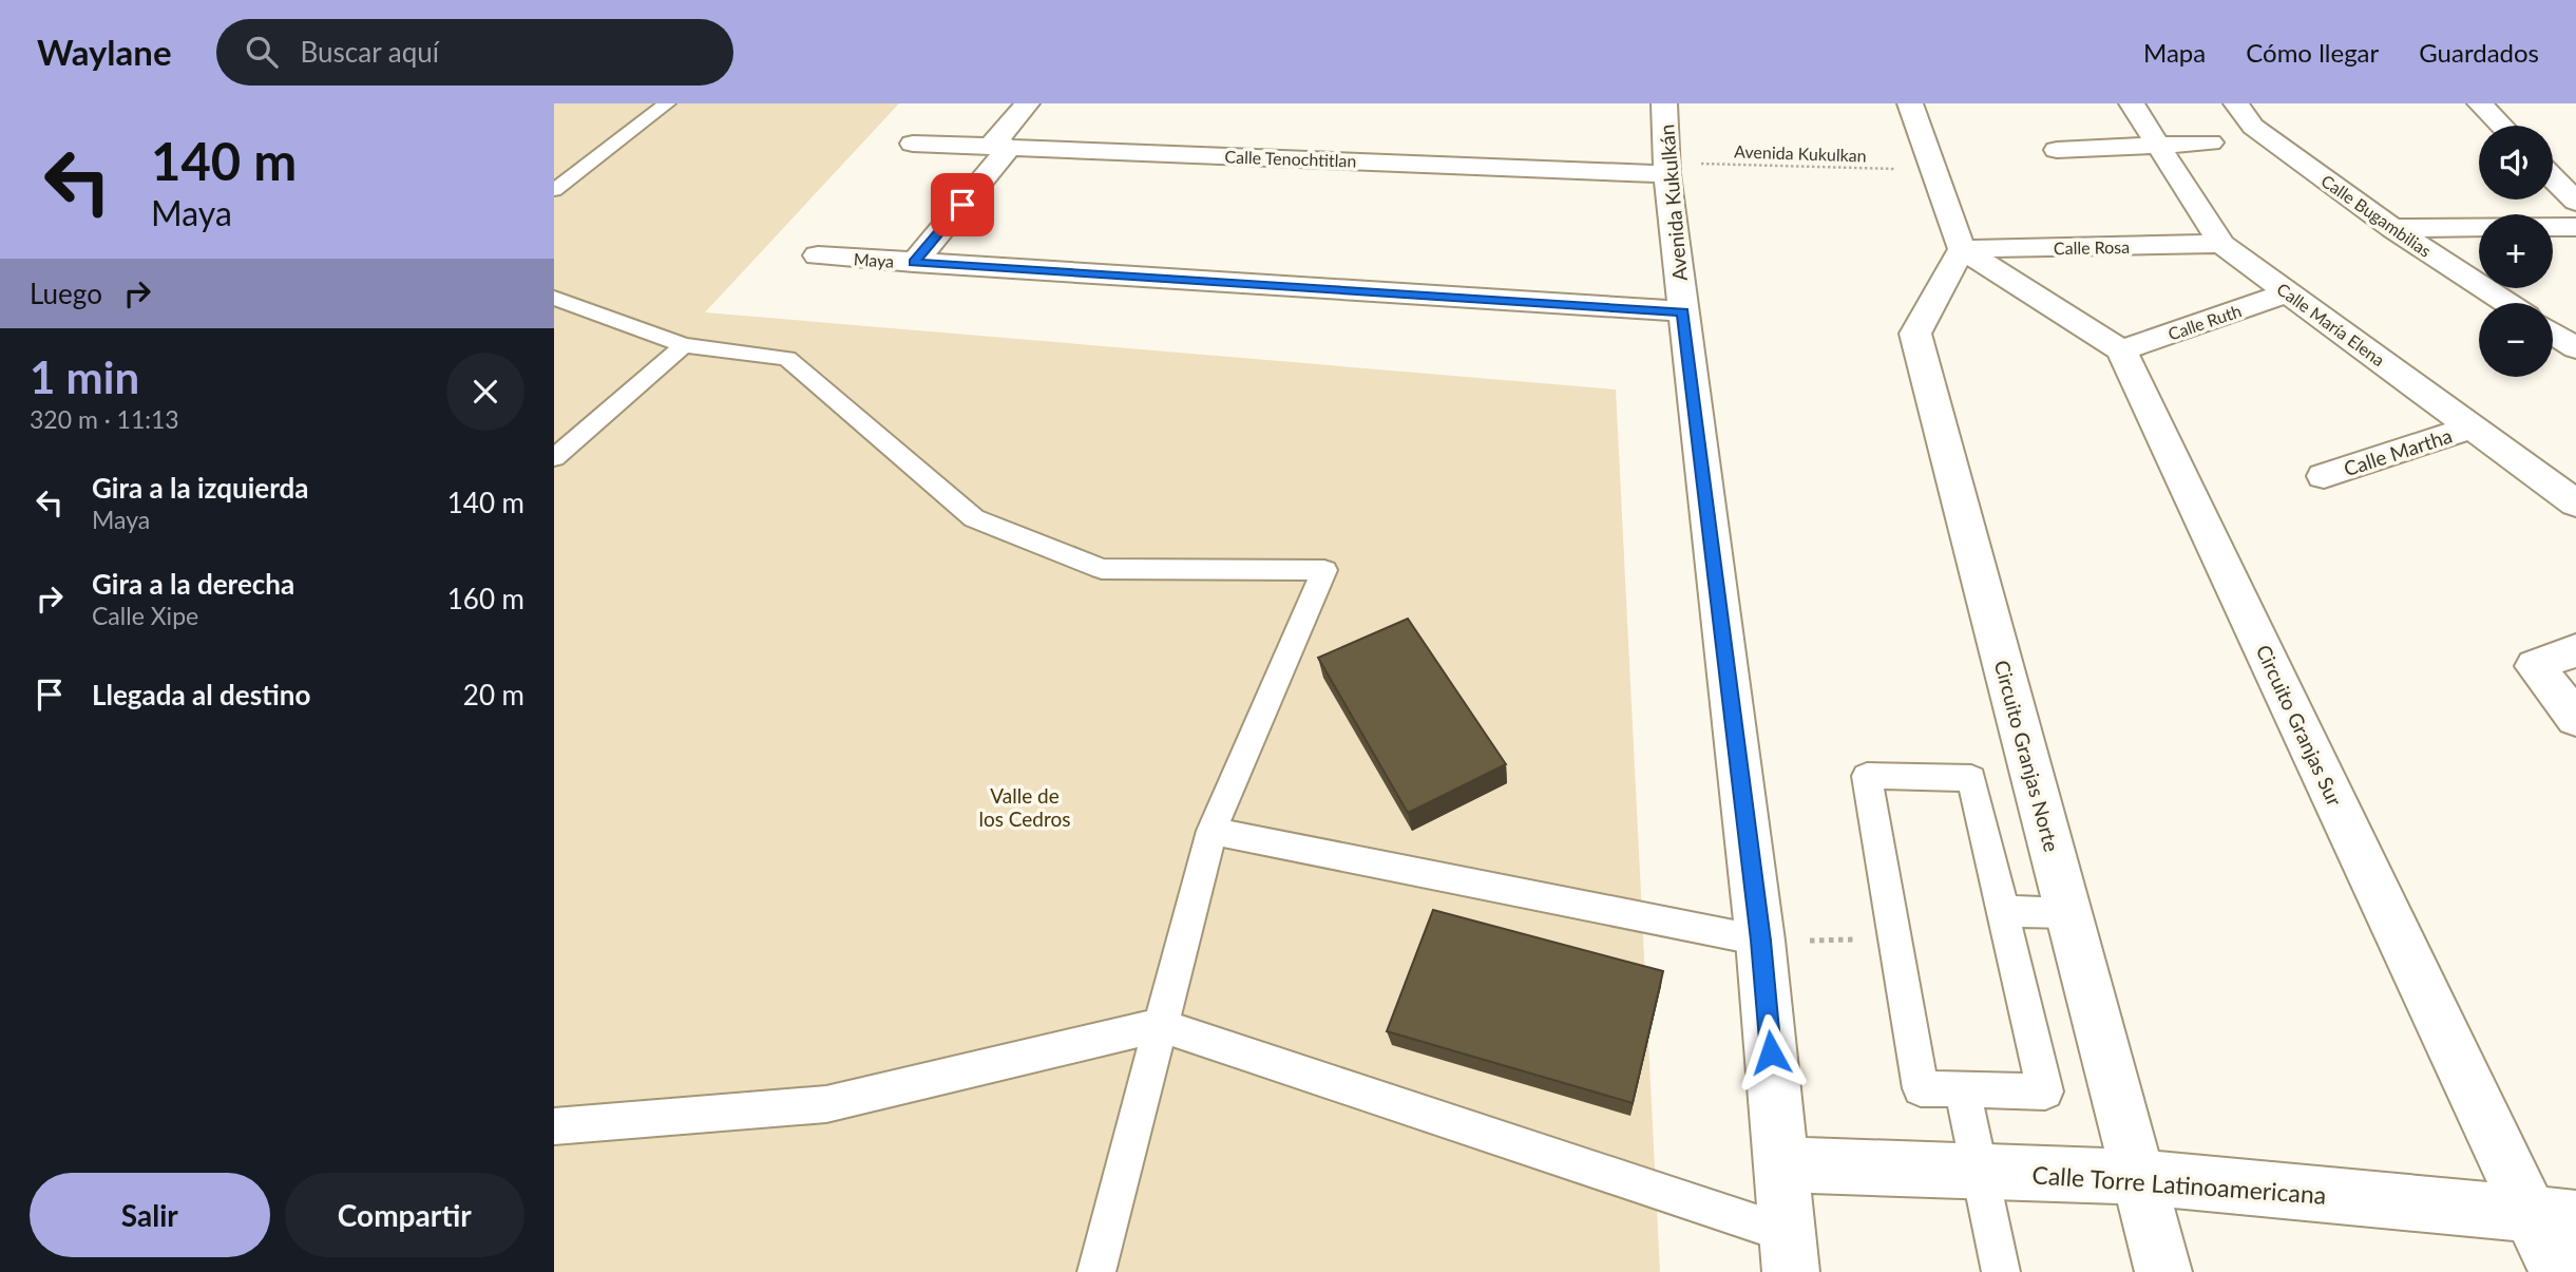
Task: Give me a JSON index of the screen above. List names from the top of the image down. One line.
{"streets":{"street":["Calle Tenochtitlan","Avenida Kukulkán","Calle Bugambilias","Calle Rosa","Maya","Calle Ruth","Calle María Elena","Calle Martha","Circuito Granjas Sur","Circuito Granjas Norte","Calle Torre Latinoamericana"],"path":["Avenida Kukulkan"]},"crossings":[["Avenida Kukulkan","Calle Tenochtitlan"],["Avenida Kukulkan","Avenida Kukulkán"],["Calle Tenochtitlan","Avenida Kukulkán"],["Avenida Kukulkán","Maya"],["Avenida Kukulkán","Calle Torre Latinoamericana"],["Calle Rosa","Calle María Elena"],["Calle Rosa","Circuito Granjas Norte"],["Calle Ruth","Calle María Elena"],["Calle Ruth","Circuito Granjas Sur"],["Calle María Elena","Calle Martha"],["Circuito Granjas Sur","Calle Torre Latinoamericana"],["Circuito Granjas Norte","Calle Torre Latinoamericana"]],"parks":["Valle de los Cedros"],"page":{"header":"Waylane","search":"Buscar aquí","nav":["Mapa","Cómo llegar","Guardados"],"turn":["140 m","Maya"],"map_buttons":["+","−"],"then":"Luego","heading":["1 min","320 m · 11:13"],"list":[{"name":"Gira a la izquierda","note":"Maya","value":"140 m"},{"name":"Gira a la derecha","note":"Calle Xipe","value":"160 m"},{"name":"Llegada al destino","value":"20 m"}],"buttons":["Salir","Compartir"]}}
